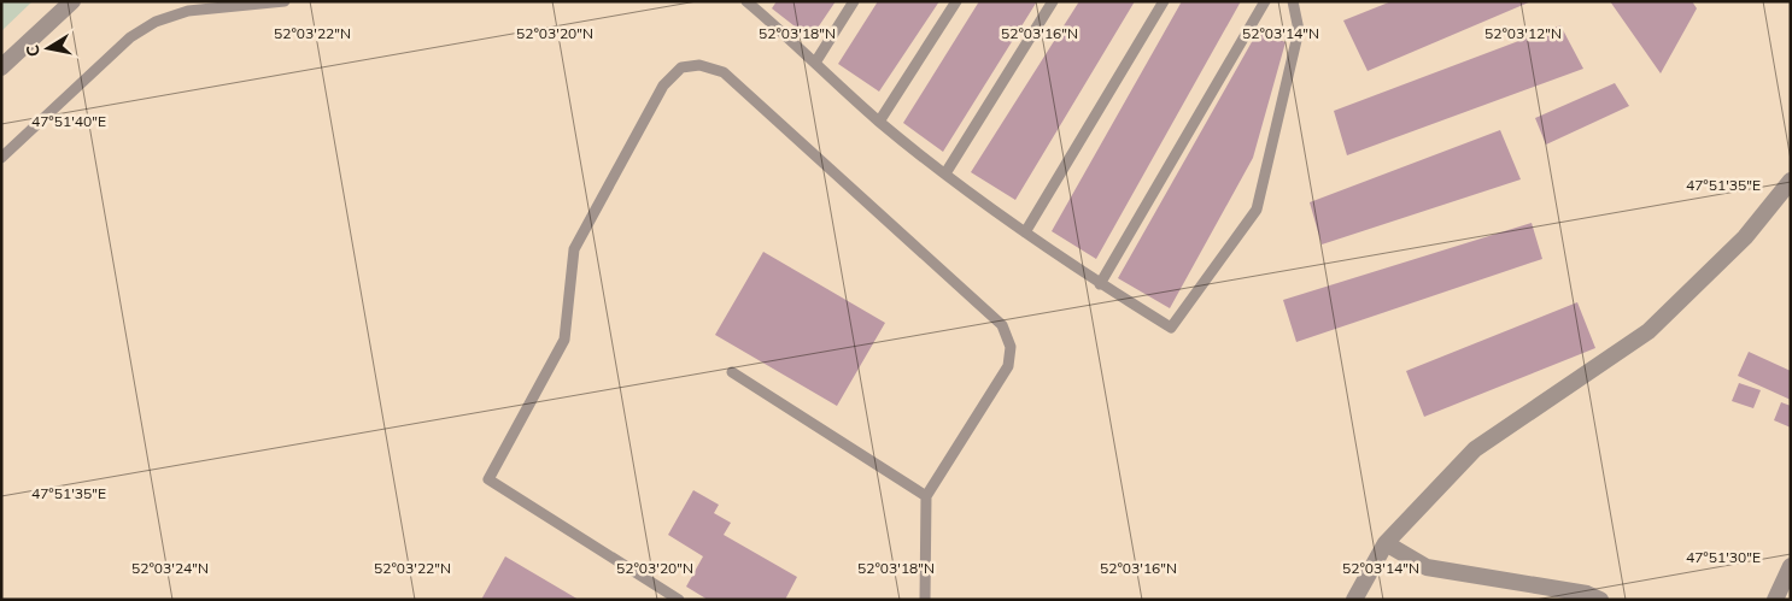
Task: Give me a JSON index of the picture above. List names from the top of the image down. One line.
{"north":"left","coordinates":["52°03'12\"N","52°03'22\"N","52°03'20\"N","52°03'18\"N","52°03'16\"N","52°03'14\"N","47°51'40\"E","47°51'35\"E","47°51'30\"E","52°03'24\"N"]}
